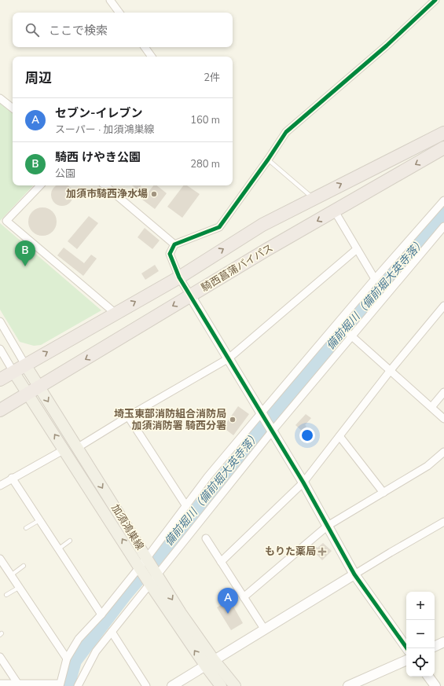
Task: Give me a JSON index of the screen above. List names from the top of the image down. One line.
{"streets":{"highway":["騎西菖蒲バイパス"],"main road":["加須鴻巣線"]},"crossings":[["騎西菖蒲バイパス","加須鴻巣線"]],"water":["備前堀川（備前堀大英寺落）"],"places":{"other":["加須市騎西浄水場","埼玉東部消防組合消防局 加須消防署 騎西分署"],"health":["もりた薬局"]},"page":{"search":"ここで検索","heading":["周辺","2件"],"list":[{"mark":"A","name":"セブン-イレブン","note":"スーパー · 加須鴻巣線","value":"160 m"},{"mark":"B","name":"騎西 けやき公園","note":"公園","value":"280 m"}],"pins":["B","A"],"map_buttons":["+","−"]}}
